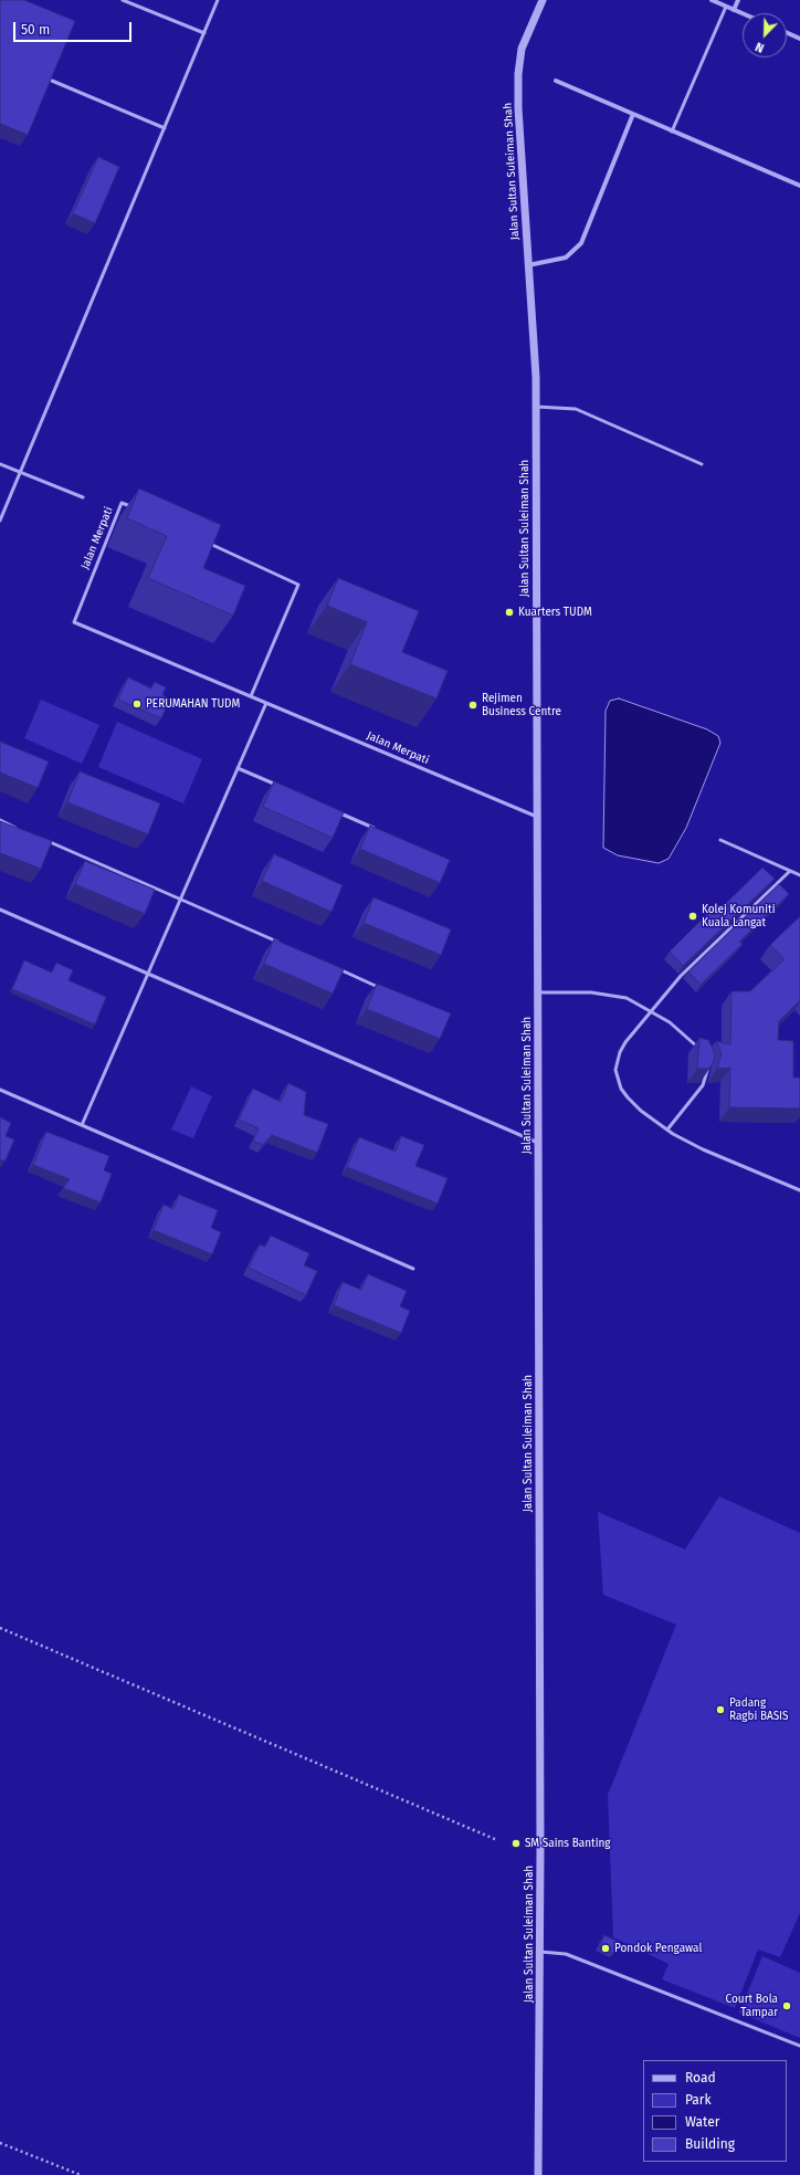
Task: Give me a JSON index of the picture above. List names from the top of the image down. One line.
{"streets":{"street":["Jalan Sultan Suleiman Shah"],"lane":["Jalan Merpati"]},"crossings":[["Jalan Sultan Suleiman Shah","Jalan Merpati"]],"places":["Kuarters TUDM","PERUMAHAN TUDM","Rejimen Business Centre","Kolej Komuniti Kuala Langat","Padang Ragbi BASIS","SM Sains Banting","Pondok Pengawal","Court Bola Tampar"],"legend":["Road","Park","Water","Building"],"scale_bar":"50 m","north":"bottom left"}
